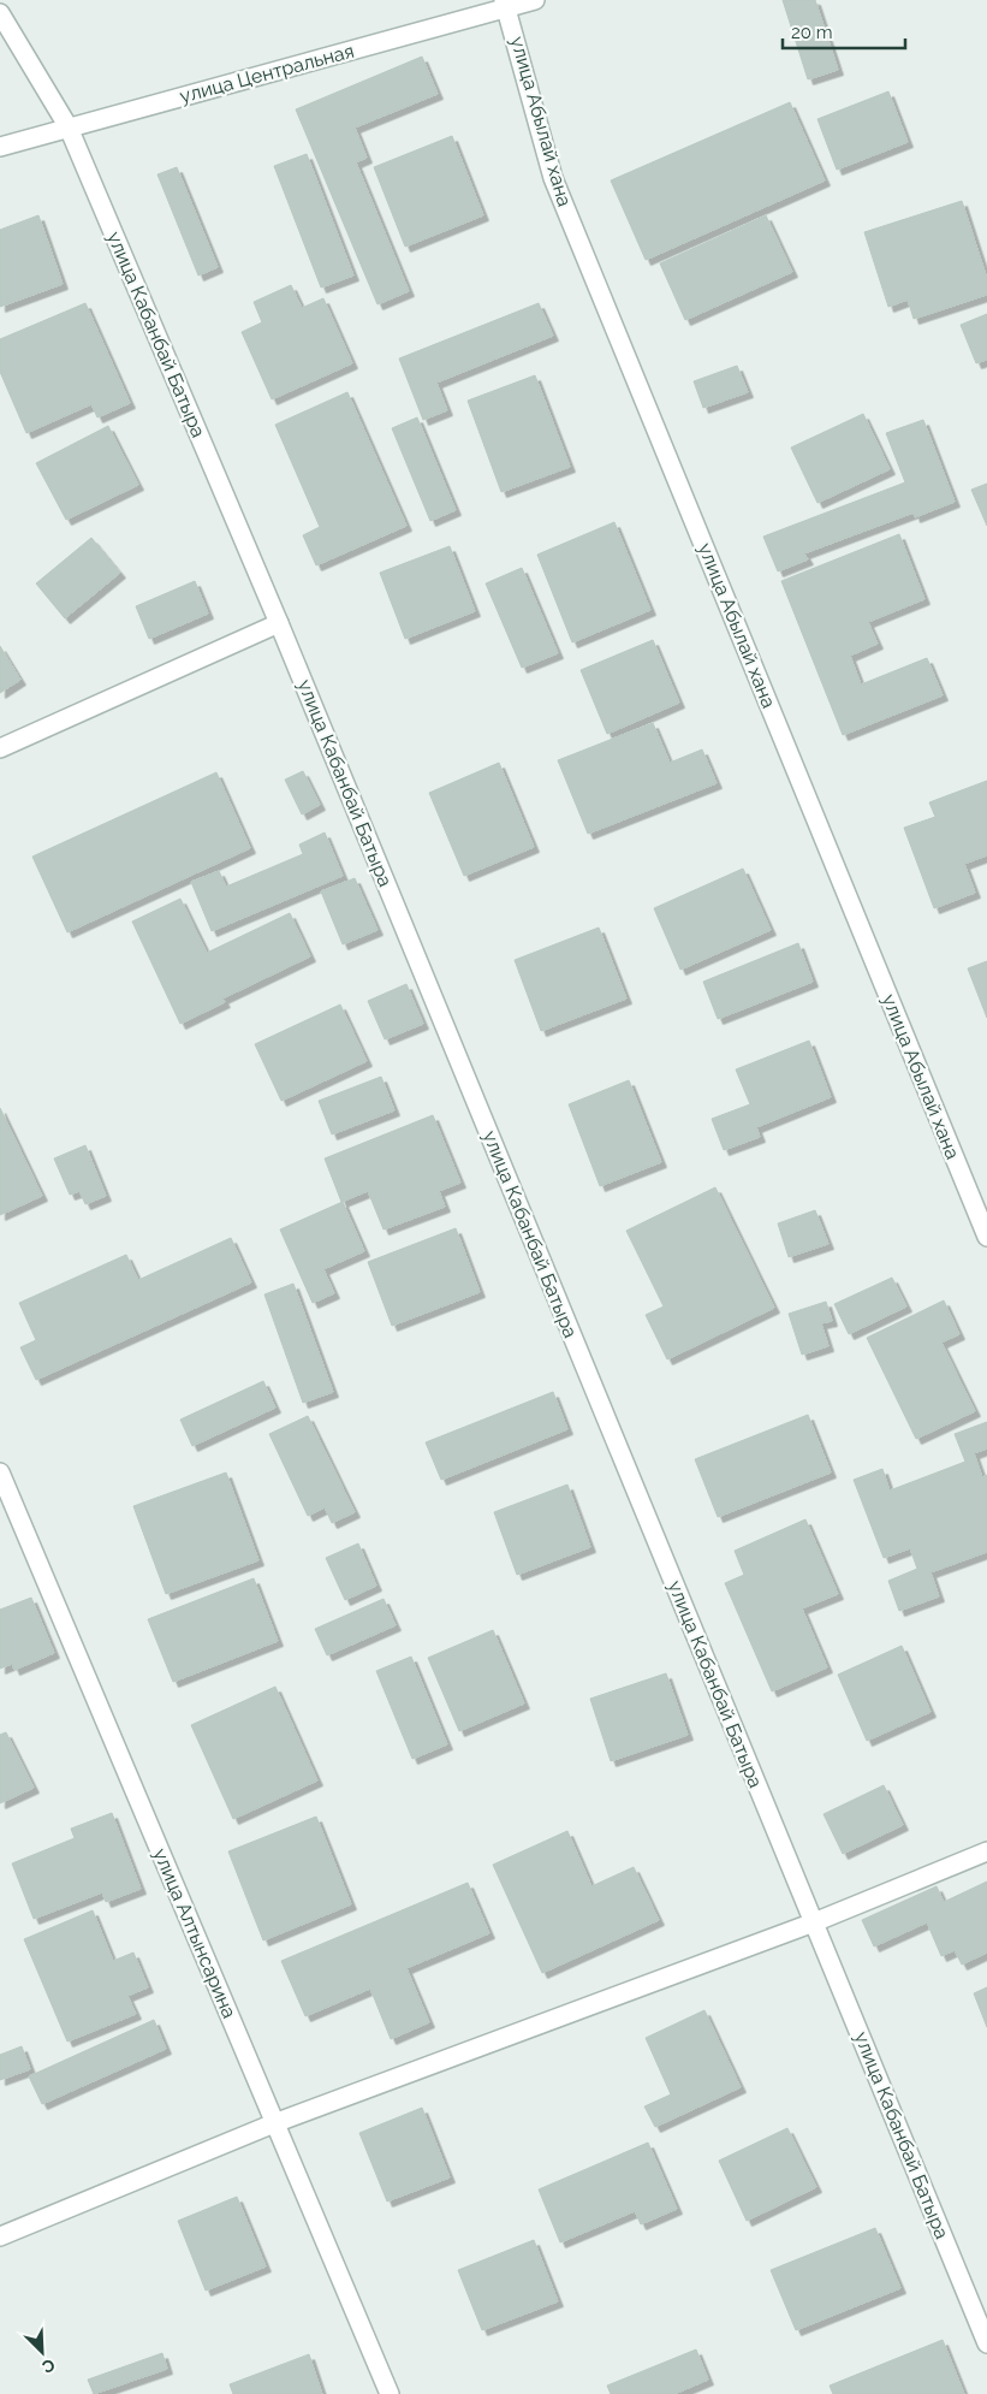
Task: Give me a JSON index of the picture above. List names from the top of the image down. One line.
{"streets":{"street":["улица Центральная","улица Абылай хана","улица Кабанбай Батыра","улица Алтынсарина"]},"crossings":[["улица Центральная","улица Абылай хана"],["улица Центральная","улица Кабанбай Батыра"]],"scale_bar":"20 m","north":"bottom right"}
